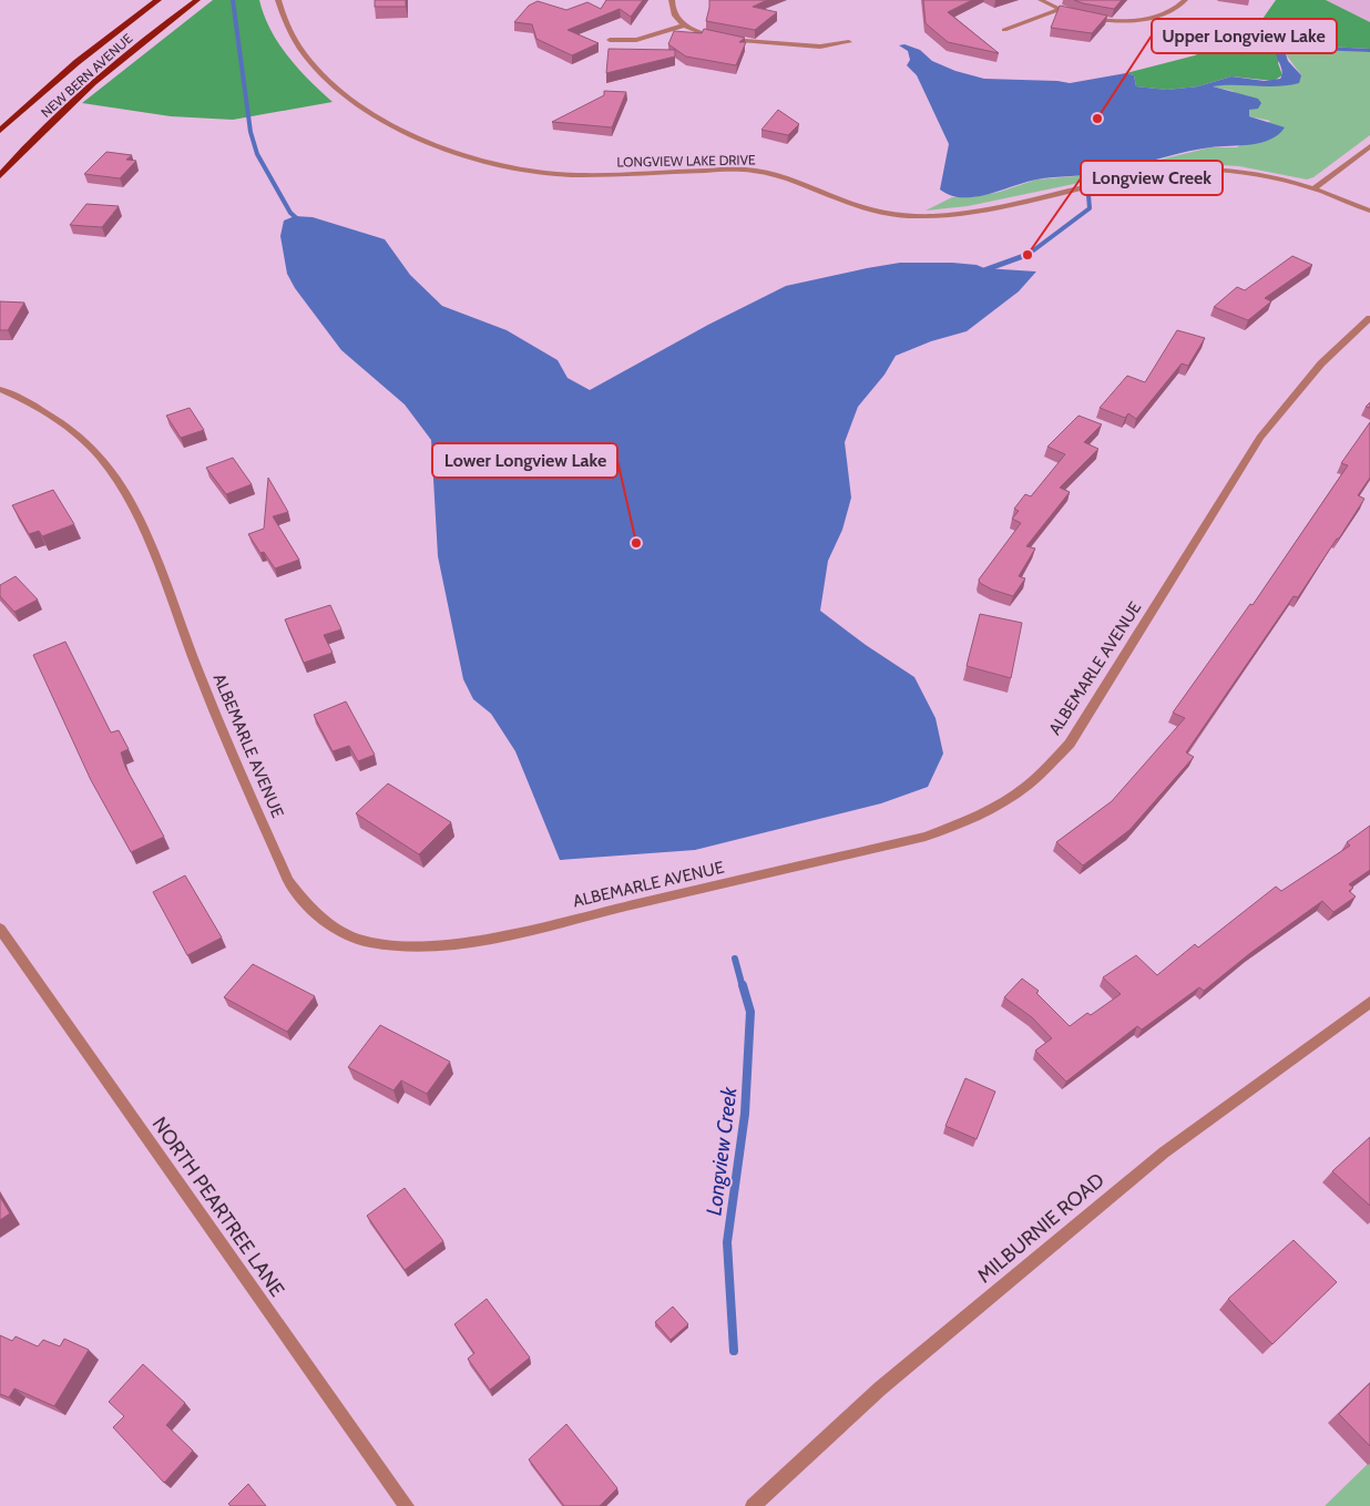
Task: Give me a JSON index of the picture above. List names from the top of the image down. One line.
{"streets":{"main road":["NEW BERN AVENUE"],"street":["LONGVIEW LAKE DRIVE","ALBEMARLE AVENUE","NORTH PEARTREE LANE","MILBURNIE ROAD"]},"water":["Longview Creek"],"places":["Upper Longview Lake","Longview Creek","Lower Longview Lake"]}
